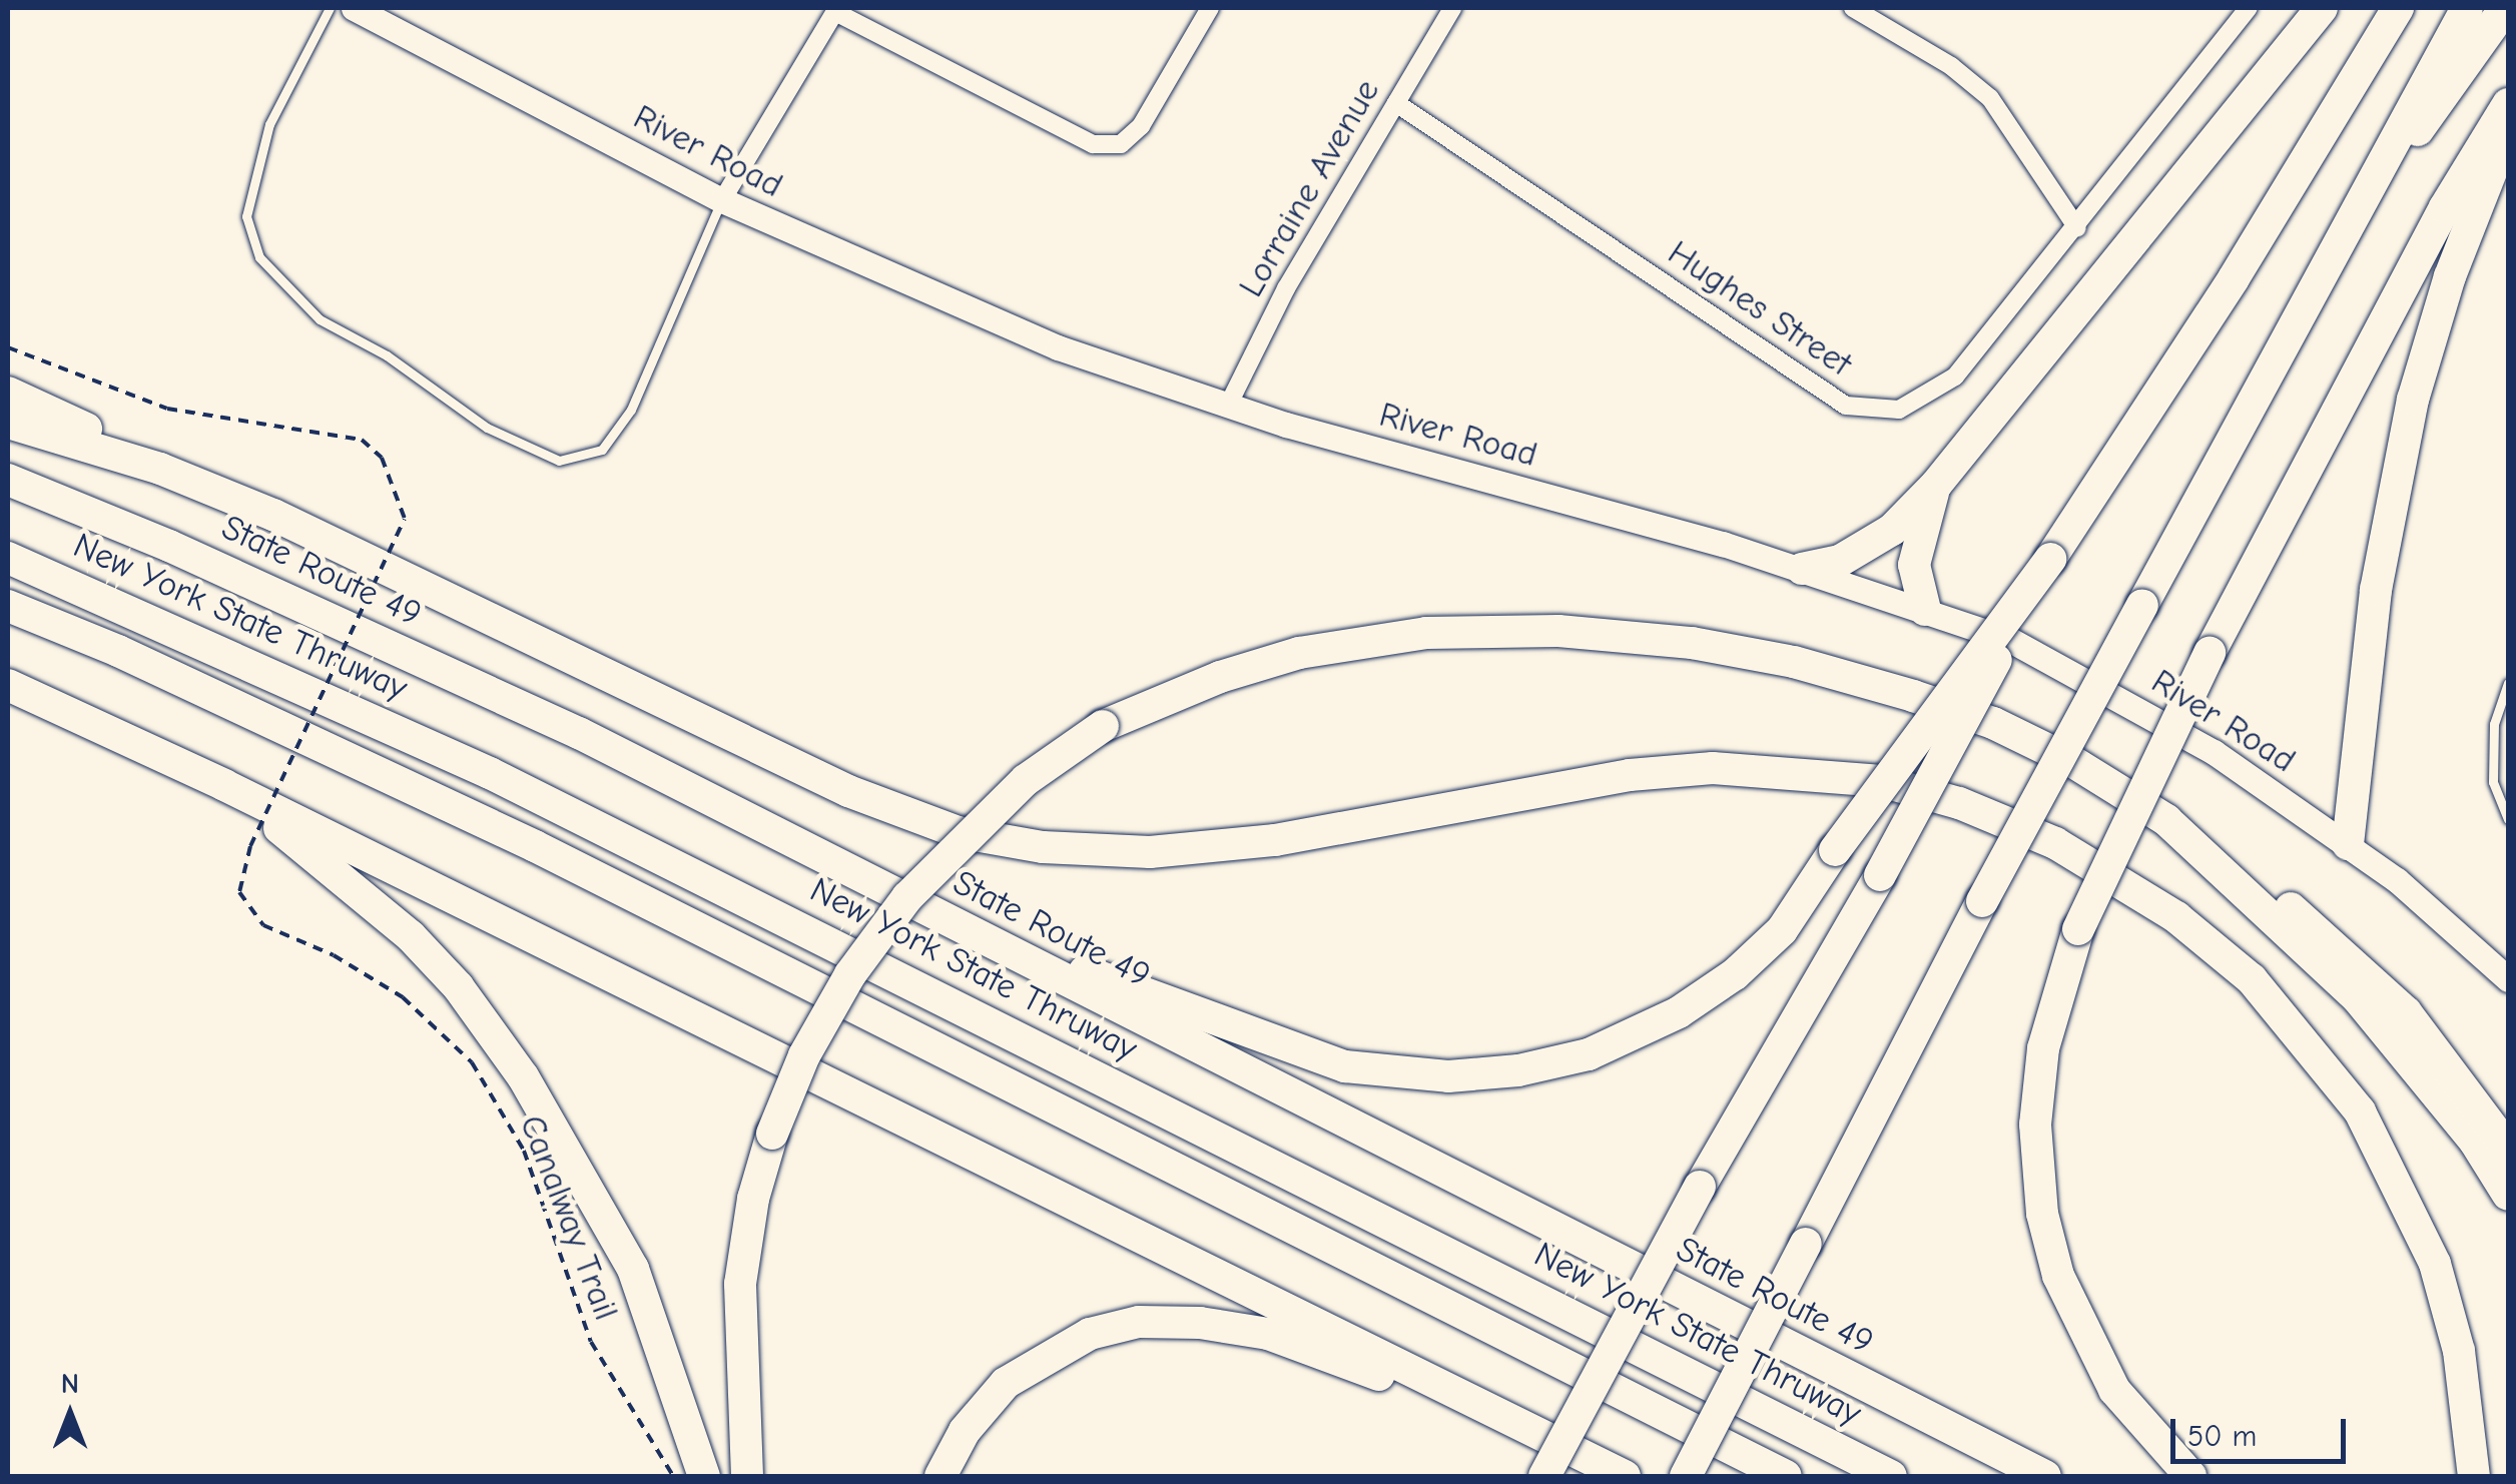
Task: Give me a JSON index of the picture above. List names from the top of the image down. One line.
{"streets":{"highway":["State Route 49","New York State Thruway"],"main road":["River Road"],"street":["Lorraine Avenue","Hughes Street"],"path":["Canalway Trail"]},"crossings":[["River Road","Lorraine Avenue"],["Lorraine Avenue","Hughes Street"]],"scale_bar":"50 m","north":"top"}
